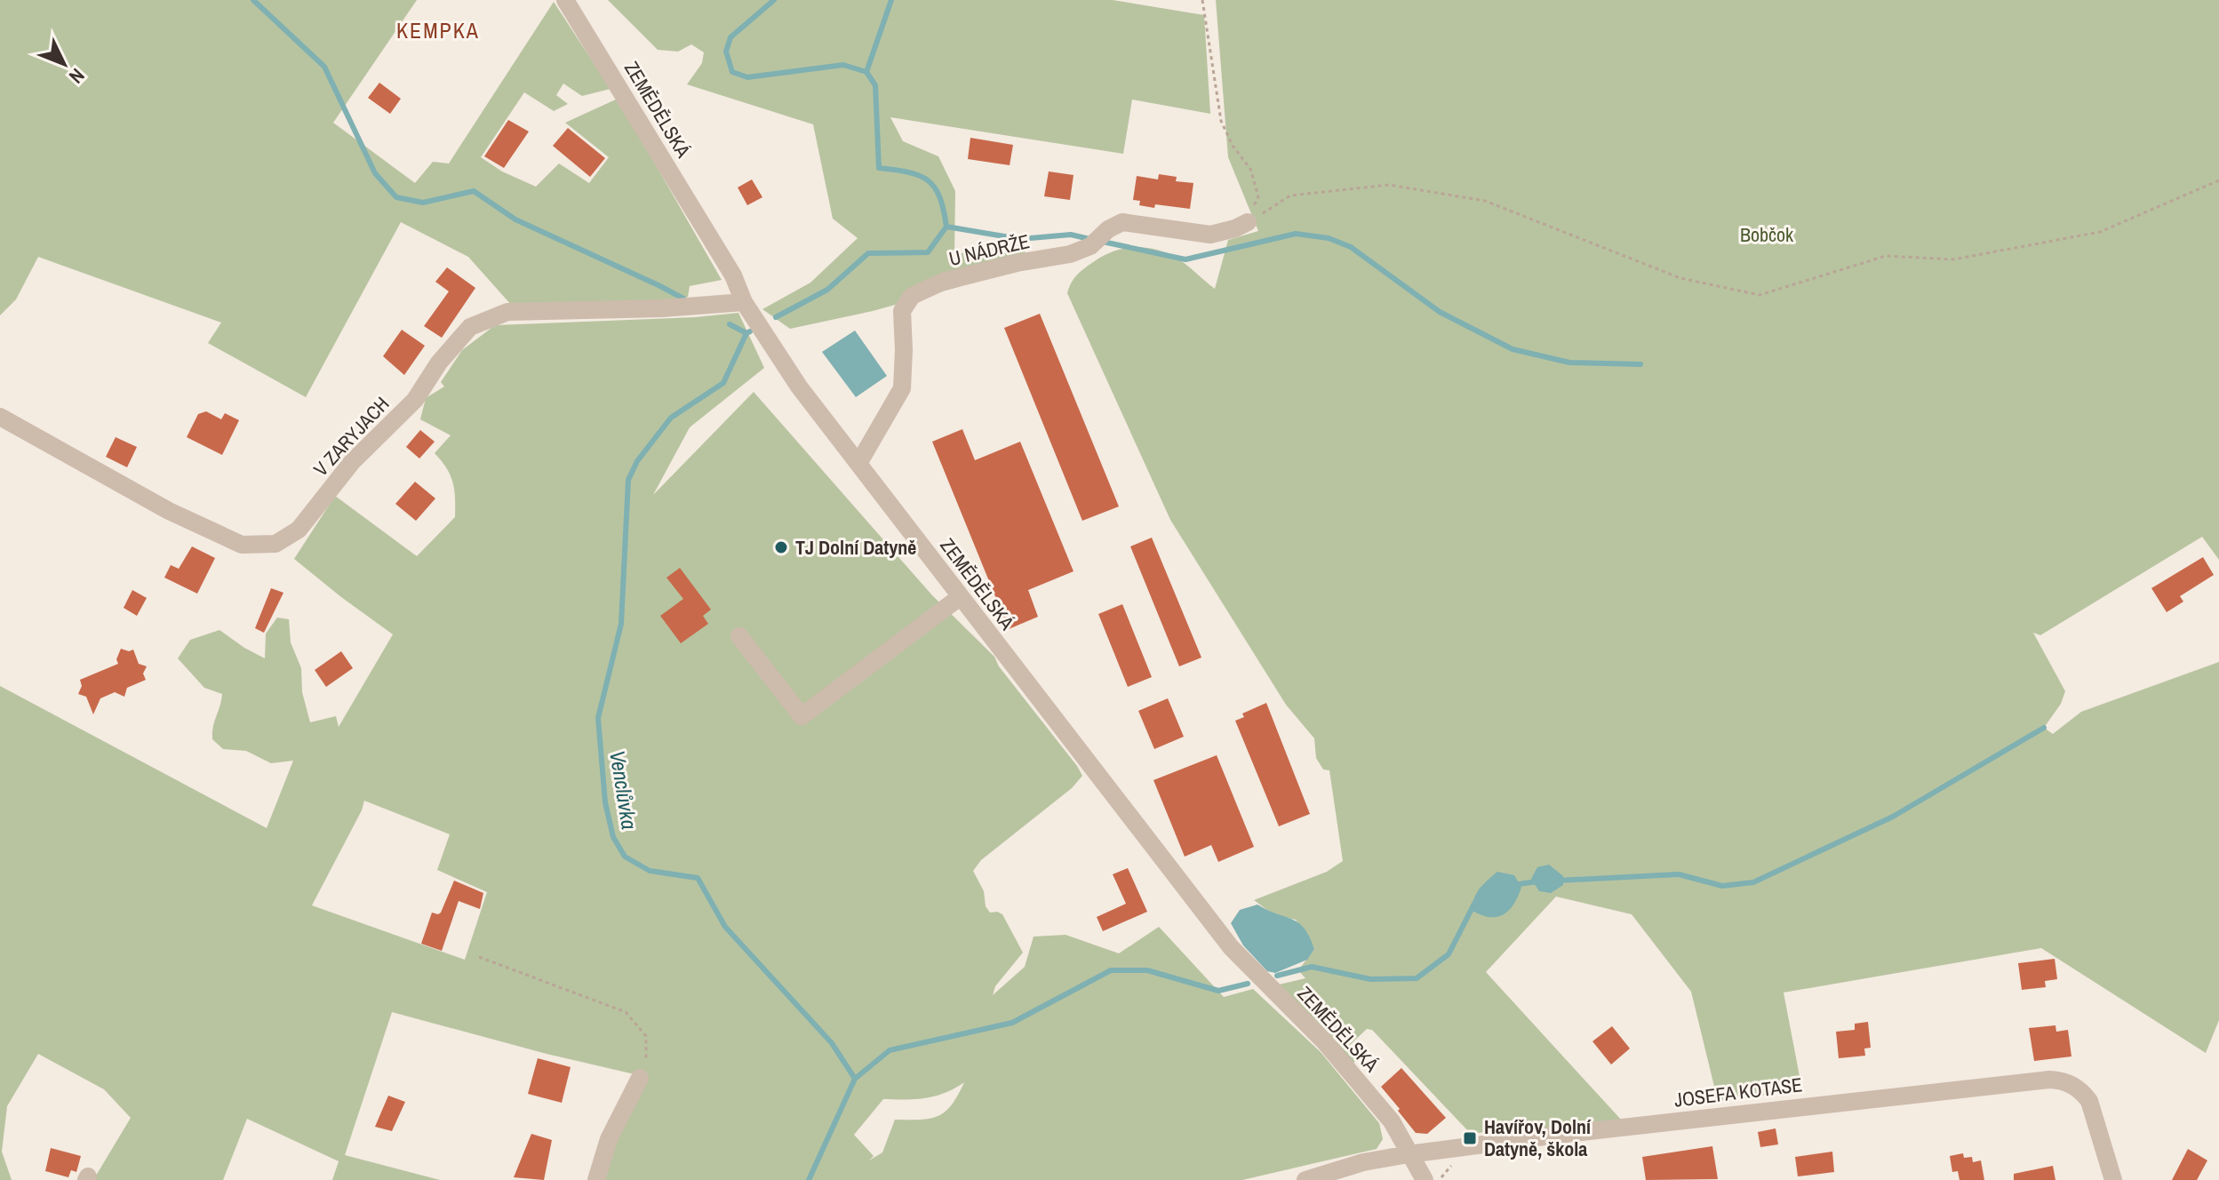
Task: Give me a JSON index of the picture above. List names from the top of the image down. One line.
{"streets":{"street":["ZEMĚDĚLSKÁ","U NÁDRŽE","V ZARYJACH","JOSEFA KOTASE"]},"crossings":[["ZEMĚDĚLSKÁ","U NÁDRŽE"],["ZEMĚDĚLSKÁ","V ZARYJACH"],["ZEMĚDĚLSKÁ","JOSEFA KOTASE"]],"districts":["KEMPKA"],"water":["Venclůvka"],"parks":["Bobčok"],"places":{"other":["TJ Dolní Datyně"],"transit":["Havířov, Dolní Datyně, škola"]},"north":"bottom right"}
